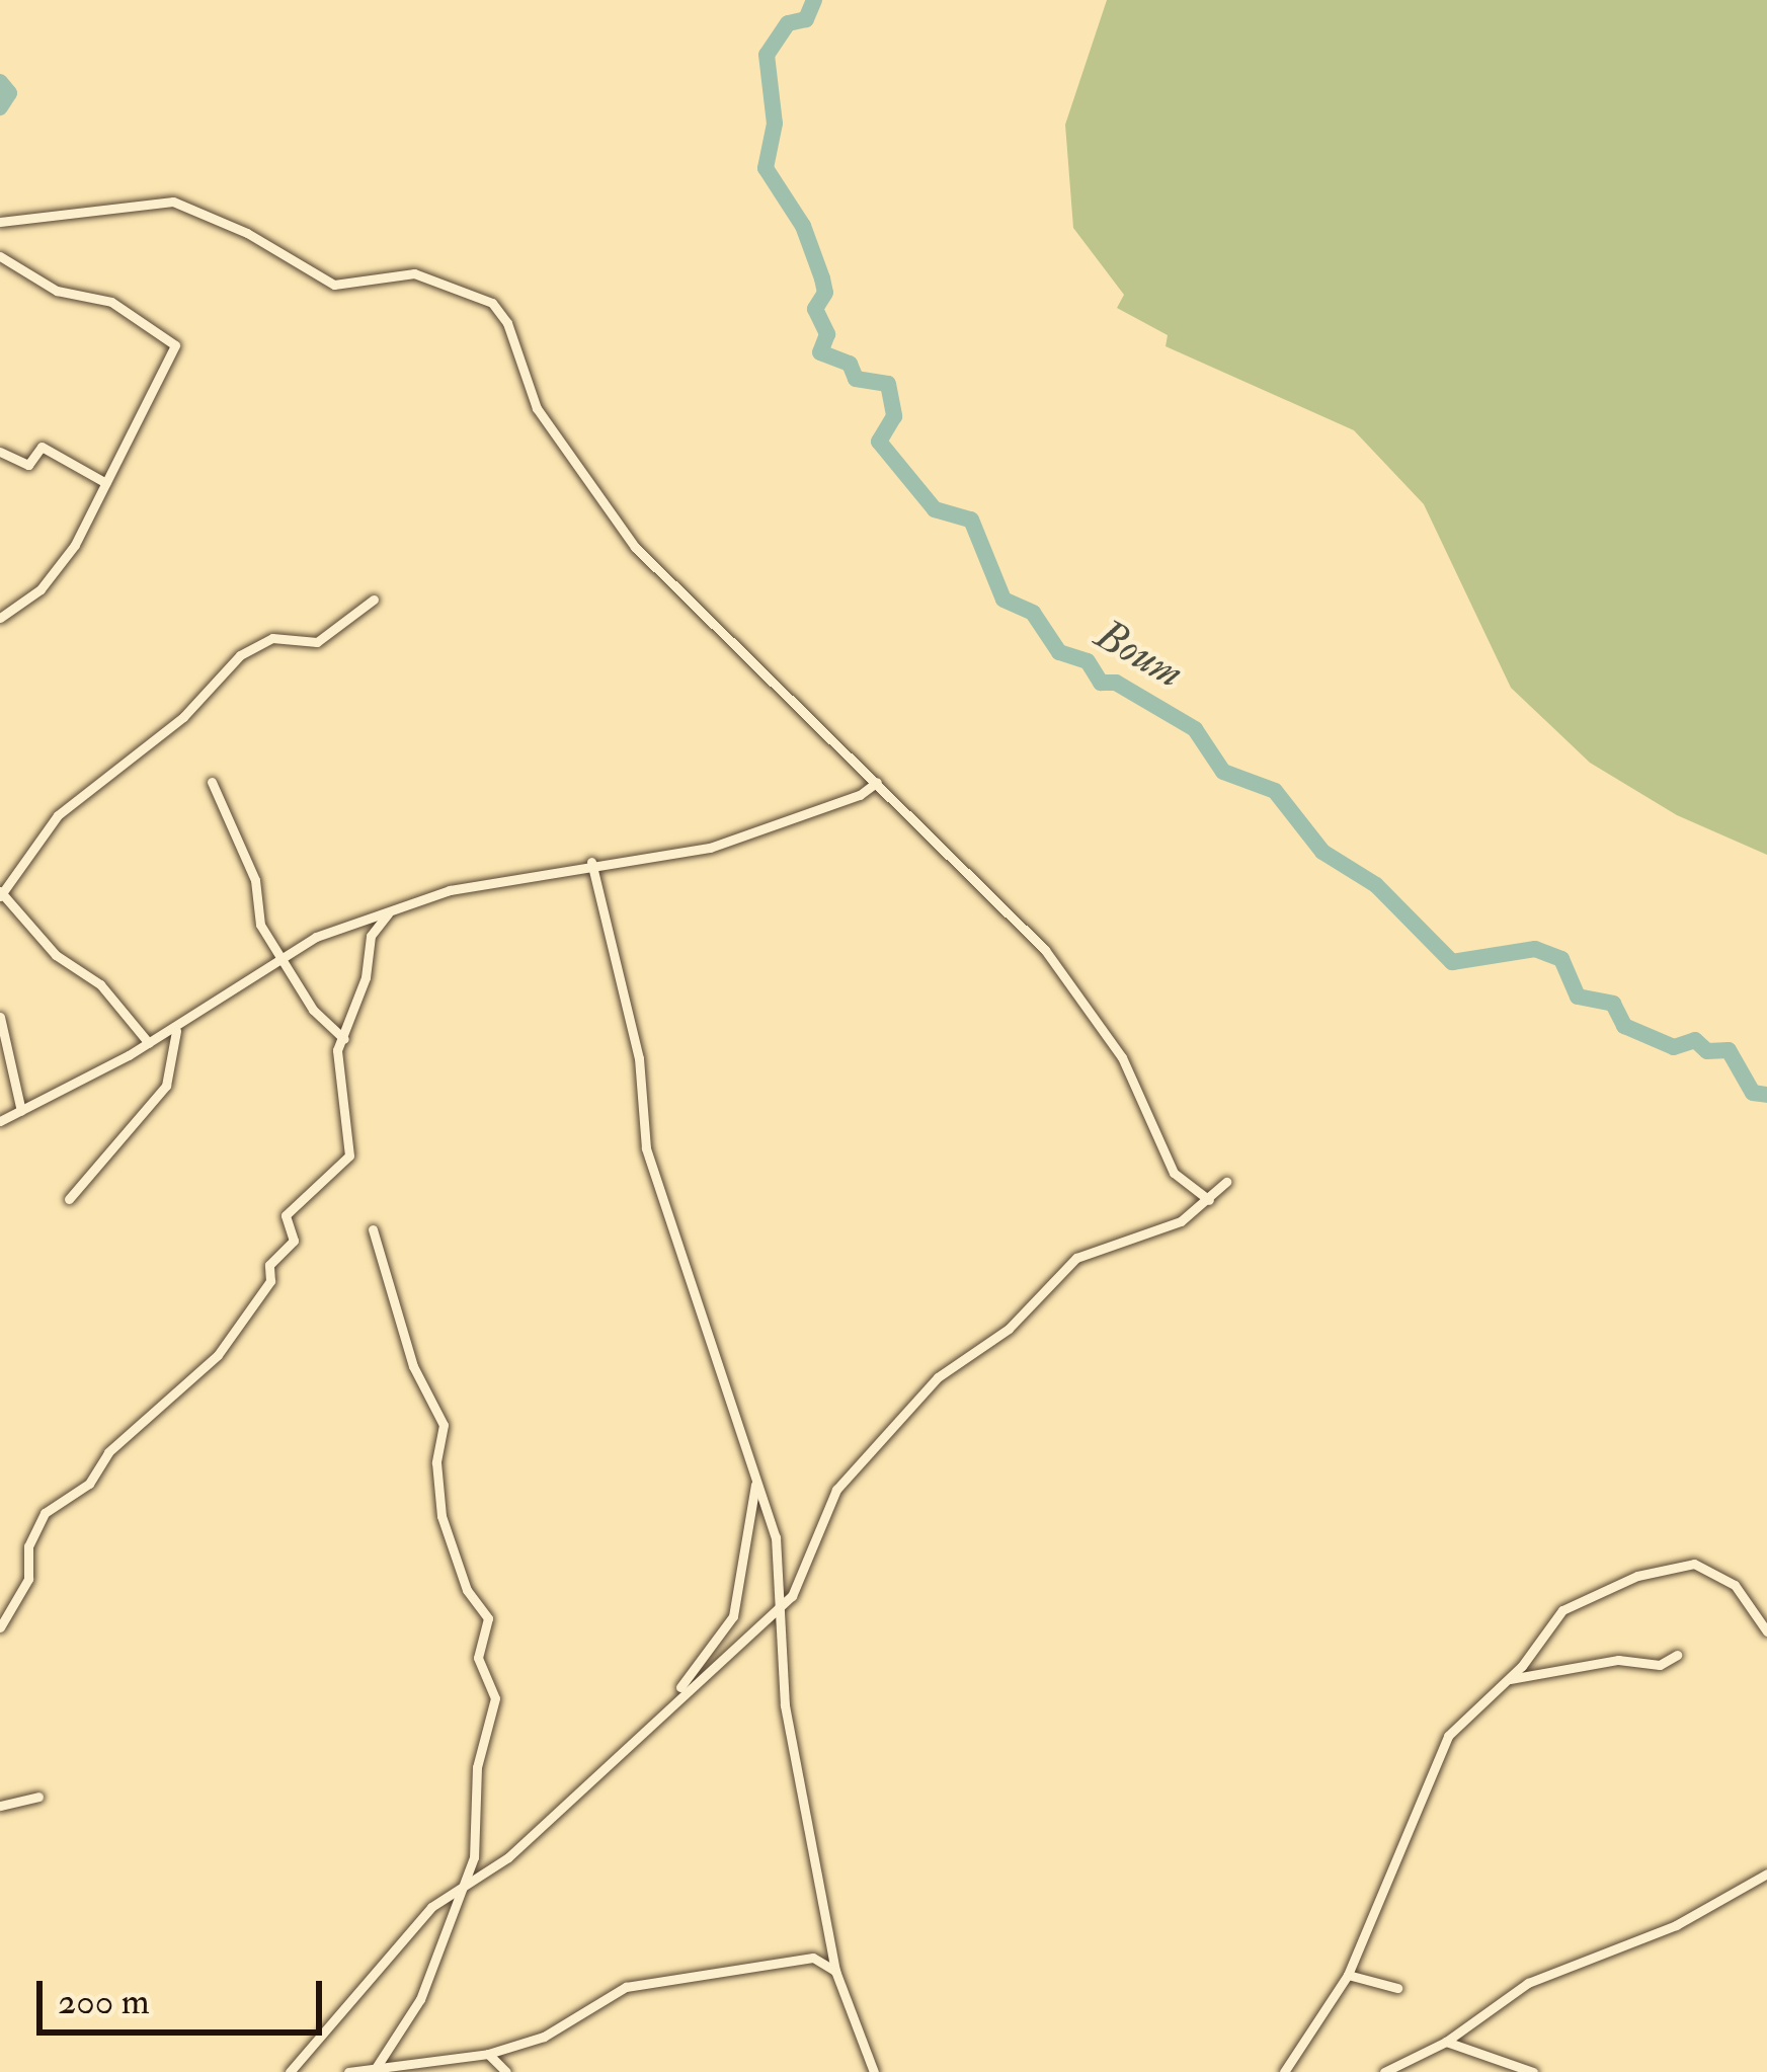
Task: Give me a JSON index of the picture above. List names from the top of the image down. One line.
{"water":["Boum"],"scale_bar":"200 m"}
